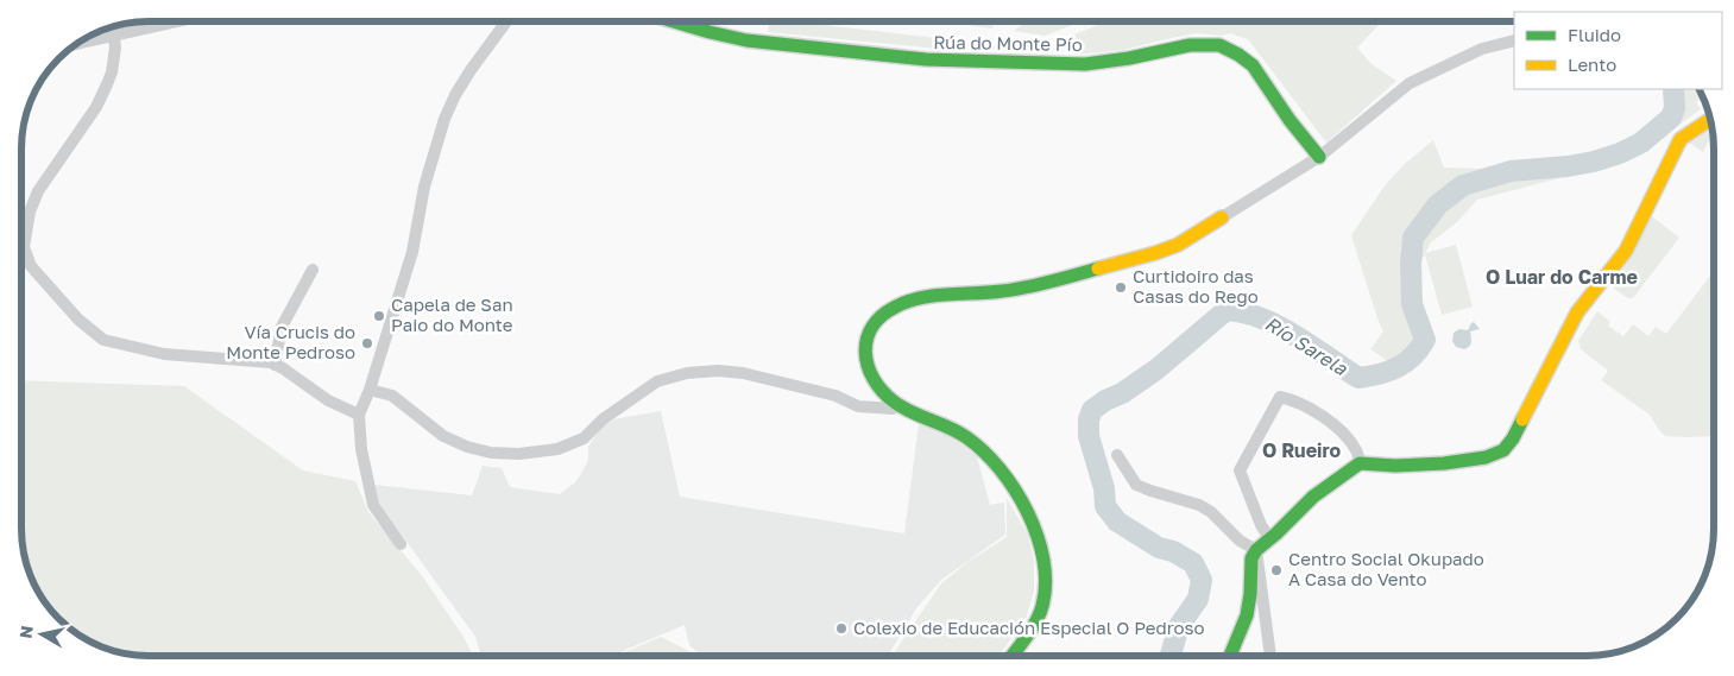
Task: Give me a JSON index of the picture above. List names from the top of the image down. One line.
{"streets":{"street":["Rúa do Monte Pío"]},"districts":["O Luar do Carme","O Rueiro"],"water":["Río Sarela"],"places":["Curtidoiro das Casas do Rego","Capela de San Paio do Monte","Vía Crucis do Monte Pedroso","Centro Social Okupado A Casa do Vento","Colexio de Educación Especial O Pedroso"],"legend":["Fluido","Lento"],"north":"left"}
